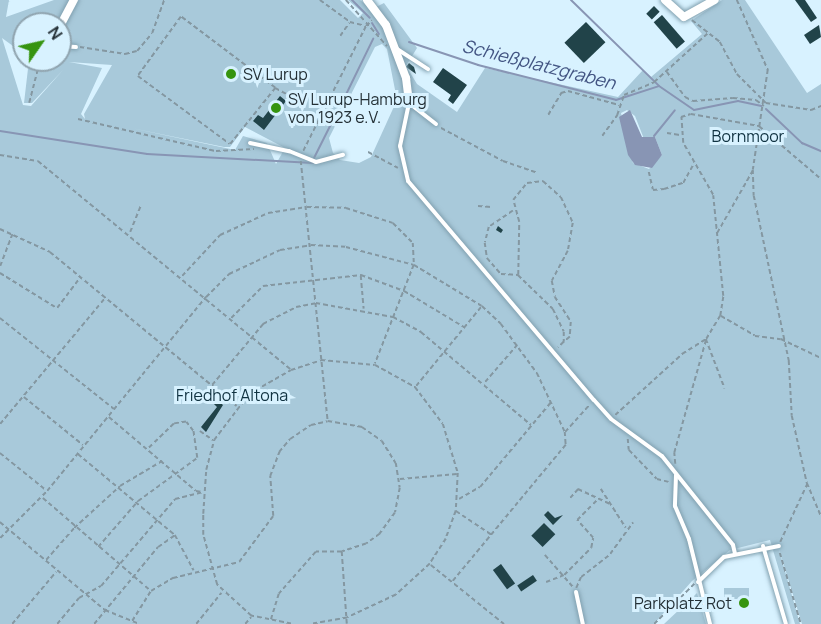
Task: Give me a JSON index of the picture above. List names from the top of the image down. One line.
{"water":["Schießplatzgraben"],"parks":["Bornmoor","Friedhof Altona"],"places":["SV Lurup","SV Lurup-Hamburg von 1923 e.V.","Parkplatz Rot"],"north":"top right"}
